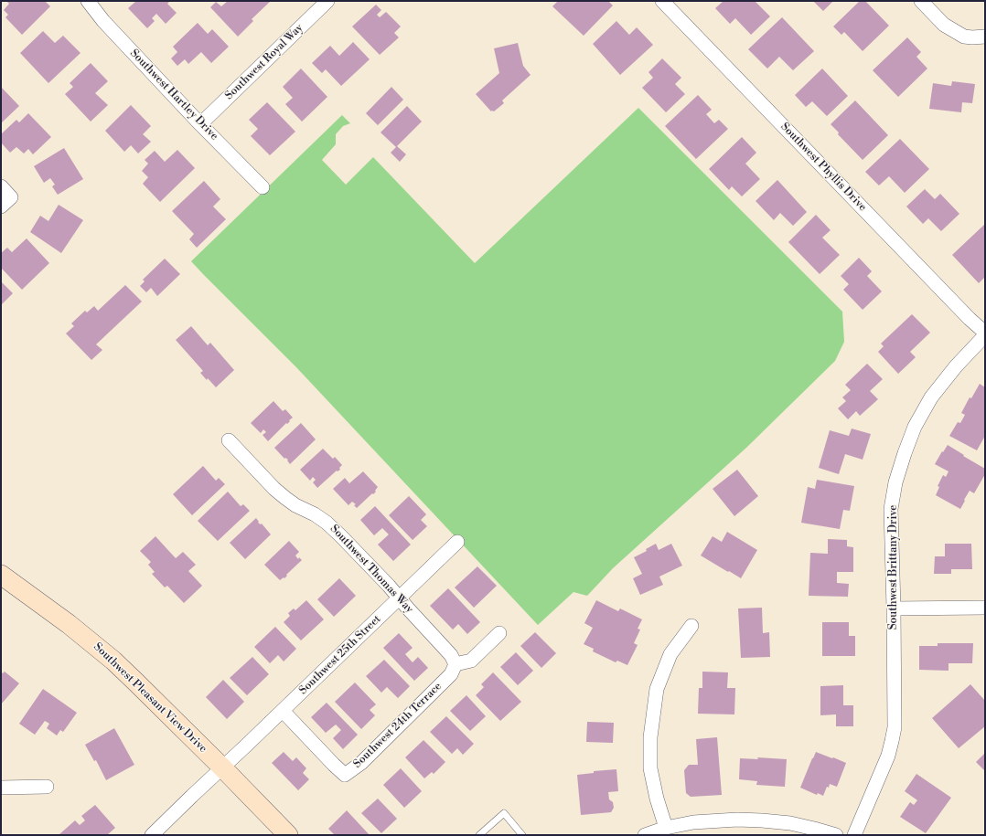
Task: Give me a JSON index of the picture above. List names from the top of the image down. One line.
{"streets":{"main road":["Southwest Pleasant View Drive"],"street":["Southwest Royal Way","Southwest Hartley Drive","Southwest Phyllis Drive","Southwest Brittany Drive","Southwest Thomas Way","Southwest 25th Street","Southwest 24th Terrace"]},"crossings":[["Southwest Royal Way","Southwest Hartley Drive"],["Southwest Thomas Way","Southwest 25th Street"],["Southwest Thomas Way","Southwest 24th Terrace"],["Southwest 25th Street","Southwest Pleasant View Drive"],["Southwest 25th Street","Southwest 24th Terrace"]]}
